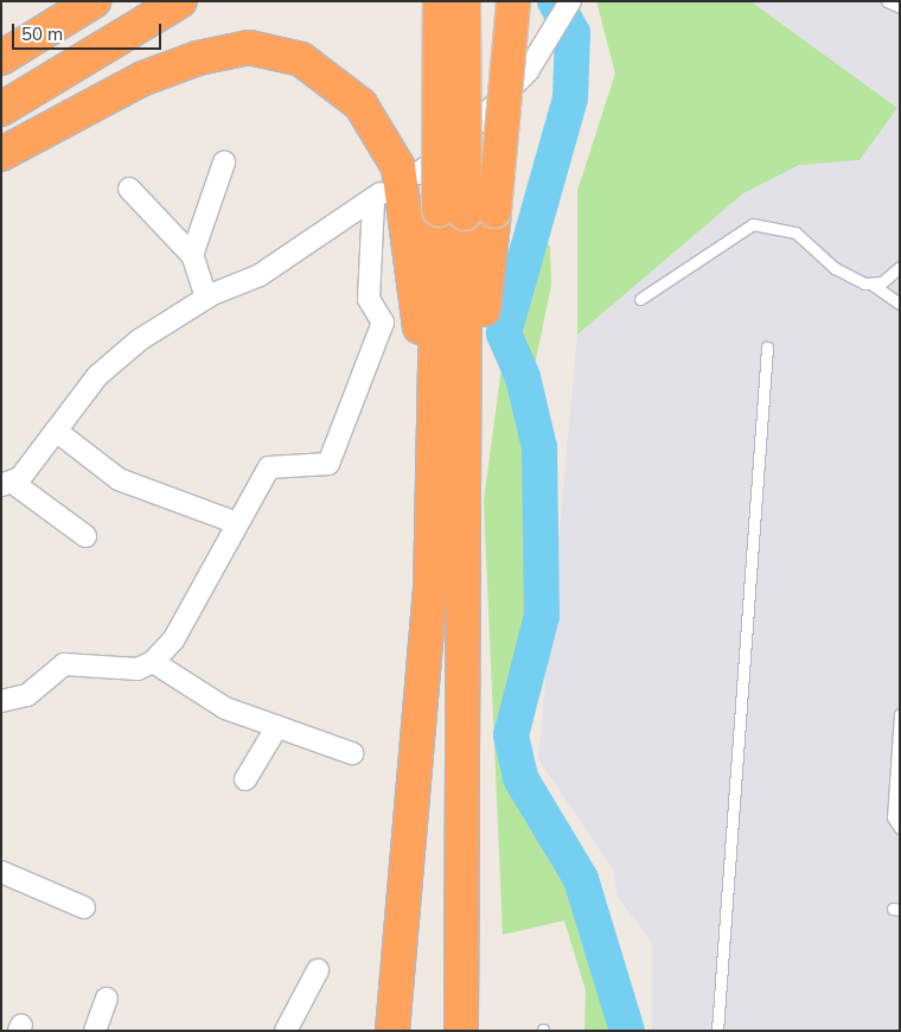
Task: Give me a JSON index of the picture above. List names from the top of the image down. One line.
{"scale_bar":"50 m"}
